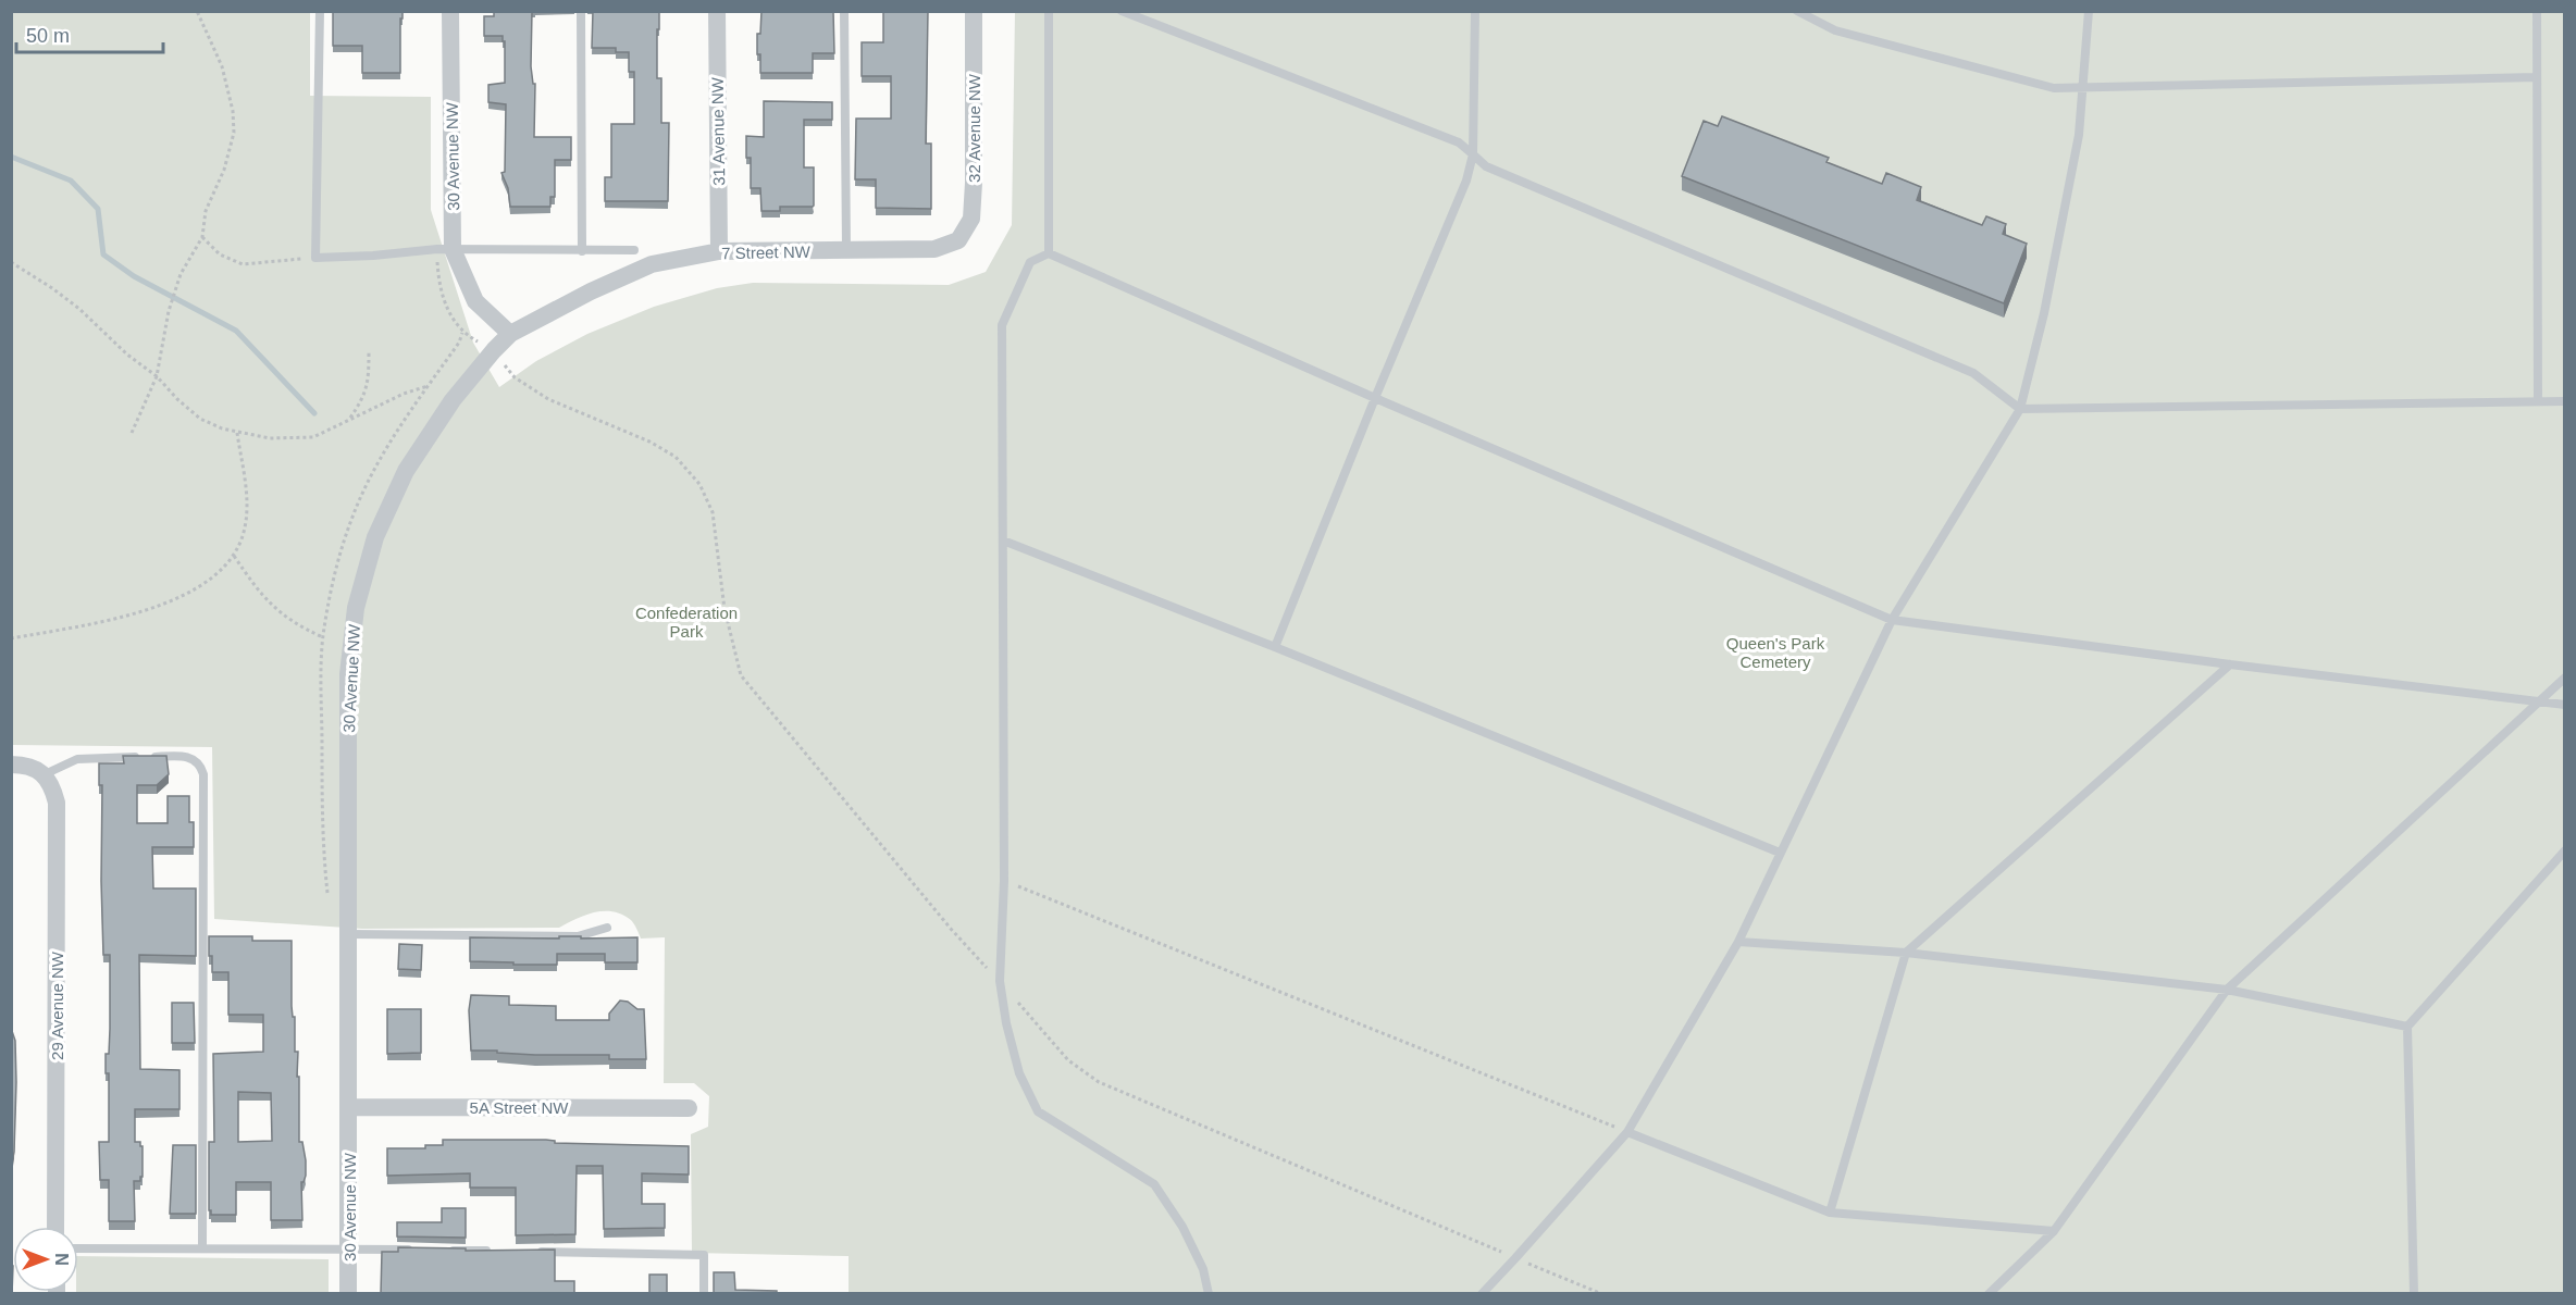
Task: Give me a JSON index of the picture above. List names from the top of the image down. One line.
{"streets":{"street":["32 Avenue NW","31 Avenue NW","30 Avenue NW","7 Street NW","29 Avenue NW","5A Street NW"]},"crossings":[["32 Avenue NW","7 Street NW"],["31 Avenue NW","7 Street NW"],["30 Avenue NW","7 Street NW"],["30 Avenue NW","5A Street NW"]],"parks":["Confederation Park","Queen's Park Cemetery"],"scale_bar":"50 m","north":"right"}
